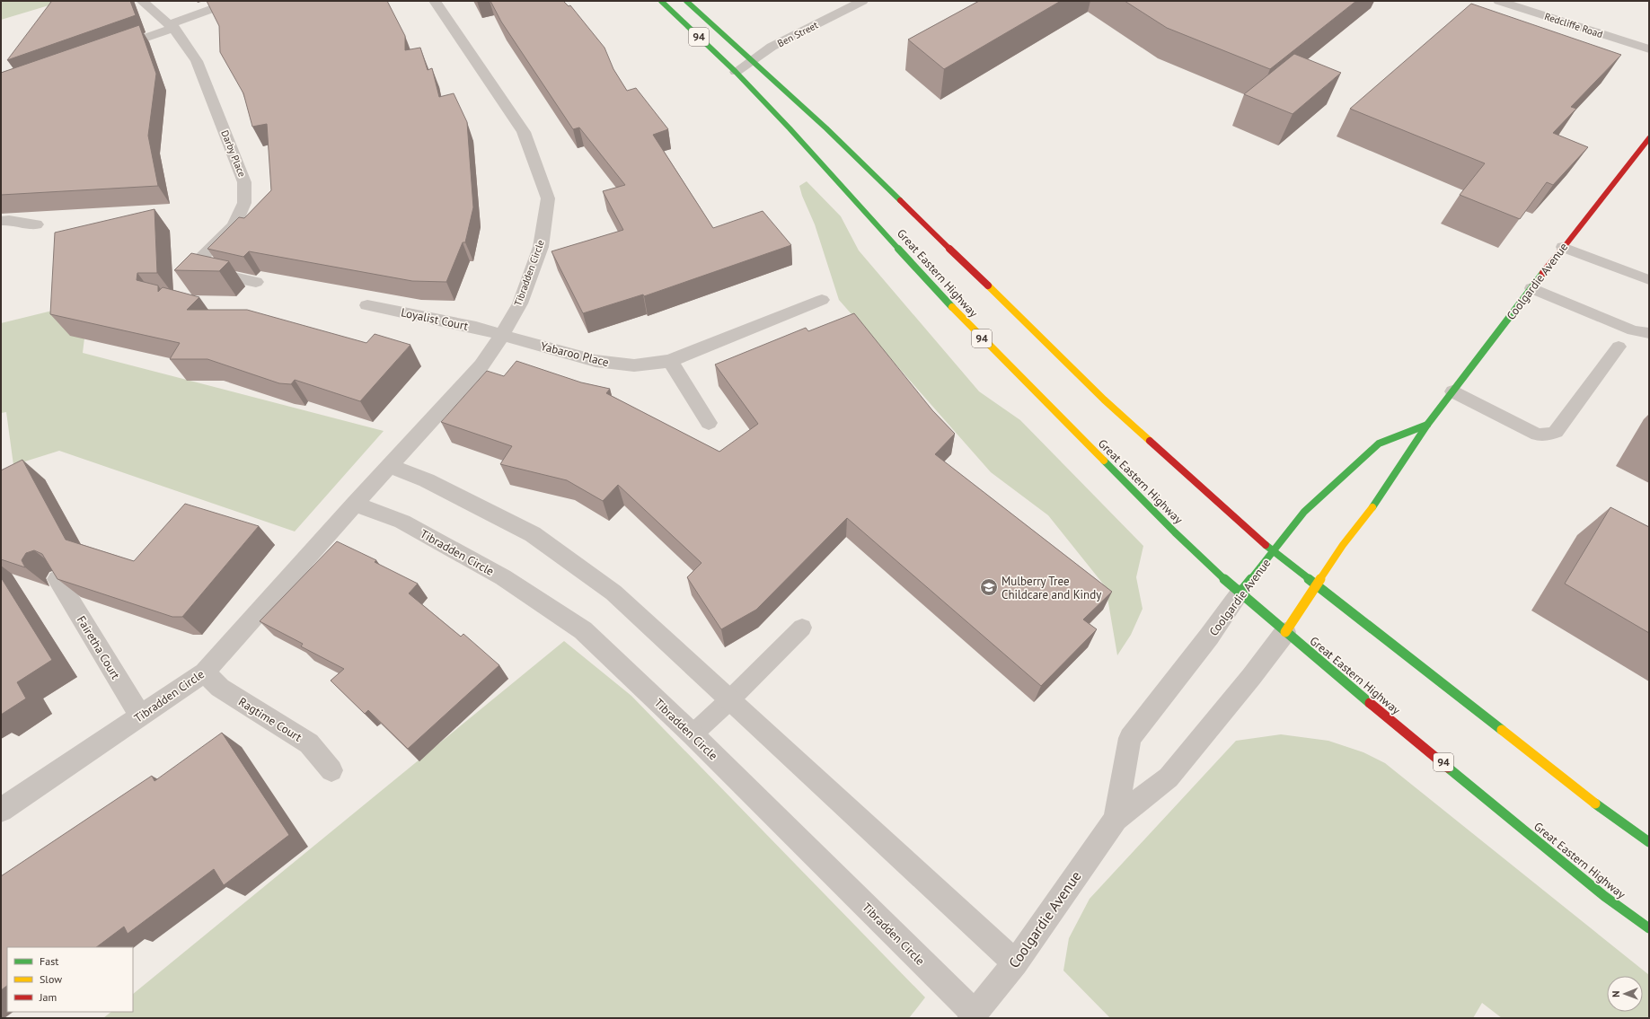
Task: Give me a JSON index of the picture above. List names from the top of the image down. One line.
{"streets":{"main road":["94","Great Eastern Highway","Coolgardie Avenue"],"street":["Redcliffe Road","Ben Street","Darby Place","Tibradden Circle","Loyalist Court","Yabaroo Place","Fairetha Court","Ragtime Court"]},"crossings":[["Ben Street","Great Eastern Highway"],["Tibradden Circle","Coolgardie Avenue"],["Tibradden Circle","Loyalist Court"],["Tibradden Circle","Yabaroo Place"],["Tibradden Circle","Fairetha Court"],["Tibradden Circle","Ragtime Court"],["Great Eastern Highway","Coolgardie Avenue"],["Loyalist Court","Yabaroo Place"]],"places":{"school or university":["Mulberry Tree Childcare and Kindy"]},"legend":["Fast","Slow","Jam"],"north":"left"}
